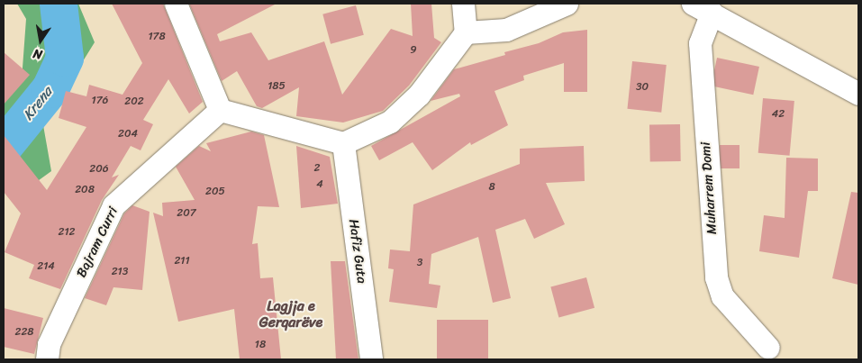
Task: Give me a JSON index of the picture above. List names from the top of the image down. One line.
{"streets":{"street":["Muharrem Domi","Bajram Curri","Hafiz Guta"]},"districts":["Lagjja e Gerqarëve"],"water":["Krena"],"house_numbers":["178","9","185","30","176","202","42","204","2","206","4","8","208","205","207","212","211","3","214","213","228","18"],"north":"bottom"}
